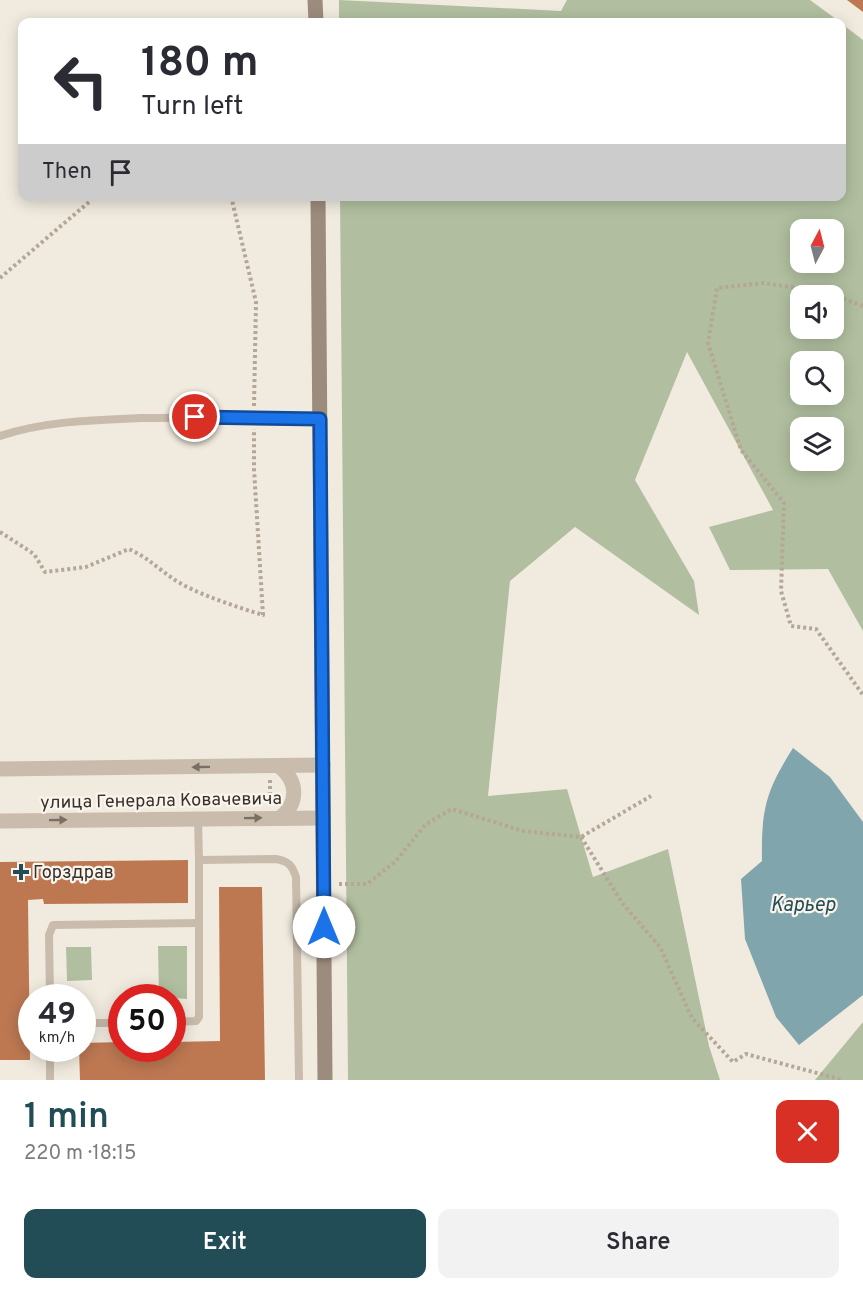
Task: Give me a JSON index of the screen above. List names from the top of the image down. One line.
{"streets":{"street":["улица Генерала Ковачевича"]},"water":["Карьер"],"places":{"health":["Горздрав"]},"north":"top","page":{"turn":["180 m","Turn left"],"then":"Then","speed":"49 km/h","limit":"50","heading":["1 min","220 m · 18:15"],"buttons":["Exit","Share"]}}
